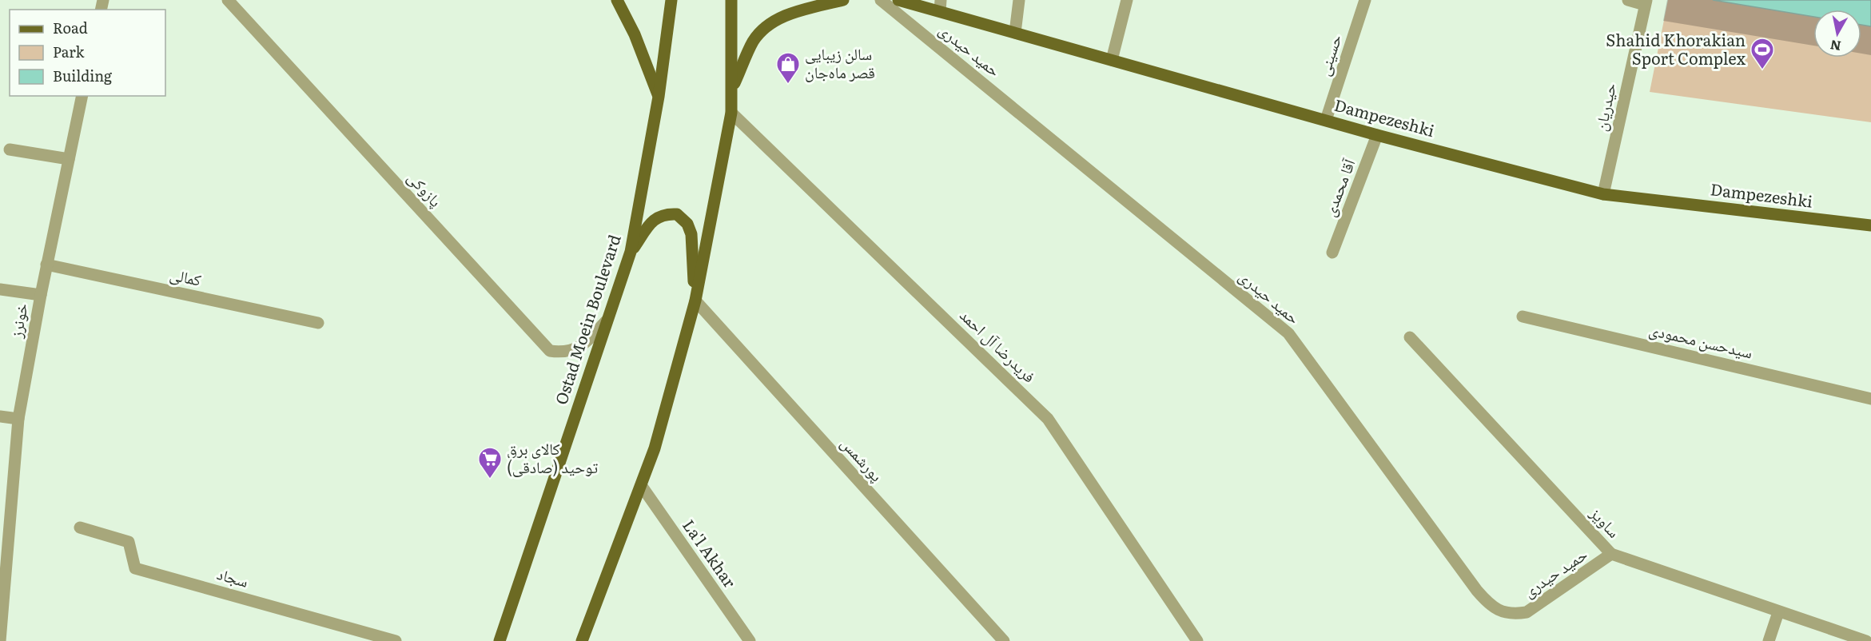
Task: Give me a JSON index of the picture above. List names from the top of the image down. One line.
{"streets":{"main road":["Dampezeshki","Ostad Moein Boulevard"],"street":["حمید حیدری","حسینی","حیدریان","آقا محمدی","پازوکی","کمالی","خونرز","سیدحسن محمودی","فریدرضا آل احمد","پورشمس","ساویز","La'l Akhar","سجاد"]},"crossings":[["حمید حیدری","ساویز"],["حسینی","Dampezeshki"],["حیدریان","Dampezeshki"],["Dampezeshki","آقا محمدی"],["پازوکی","Ostad Moein Boulevard"],["کمالی","خونرز"]],"places":{"sports":["Shahid Khorakian Sport Complex"],"shop":["سالن زیبایی قصر ماه‌جان"],"supermarket":["کالای برق توحید (صادقی)"]},"legend":["Road","Park","Building"],"north":"bottom"}
